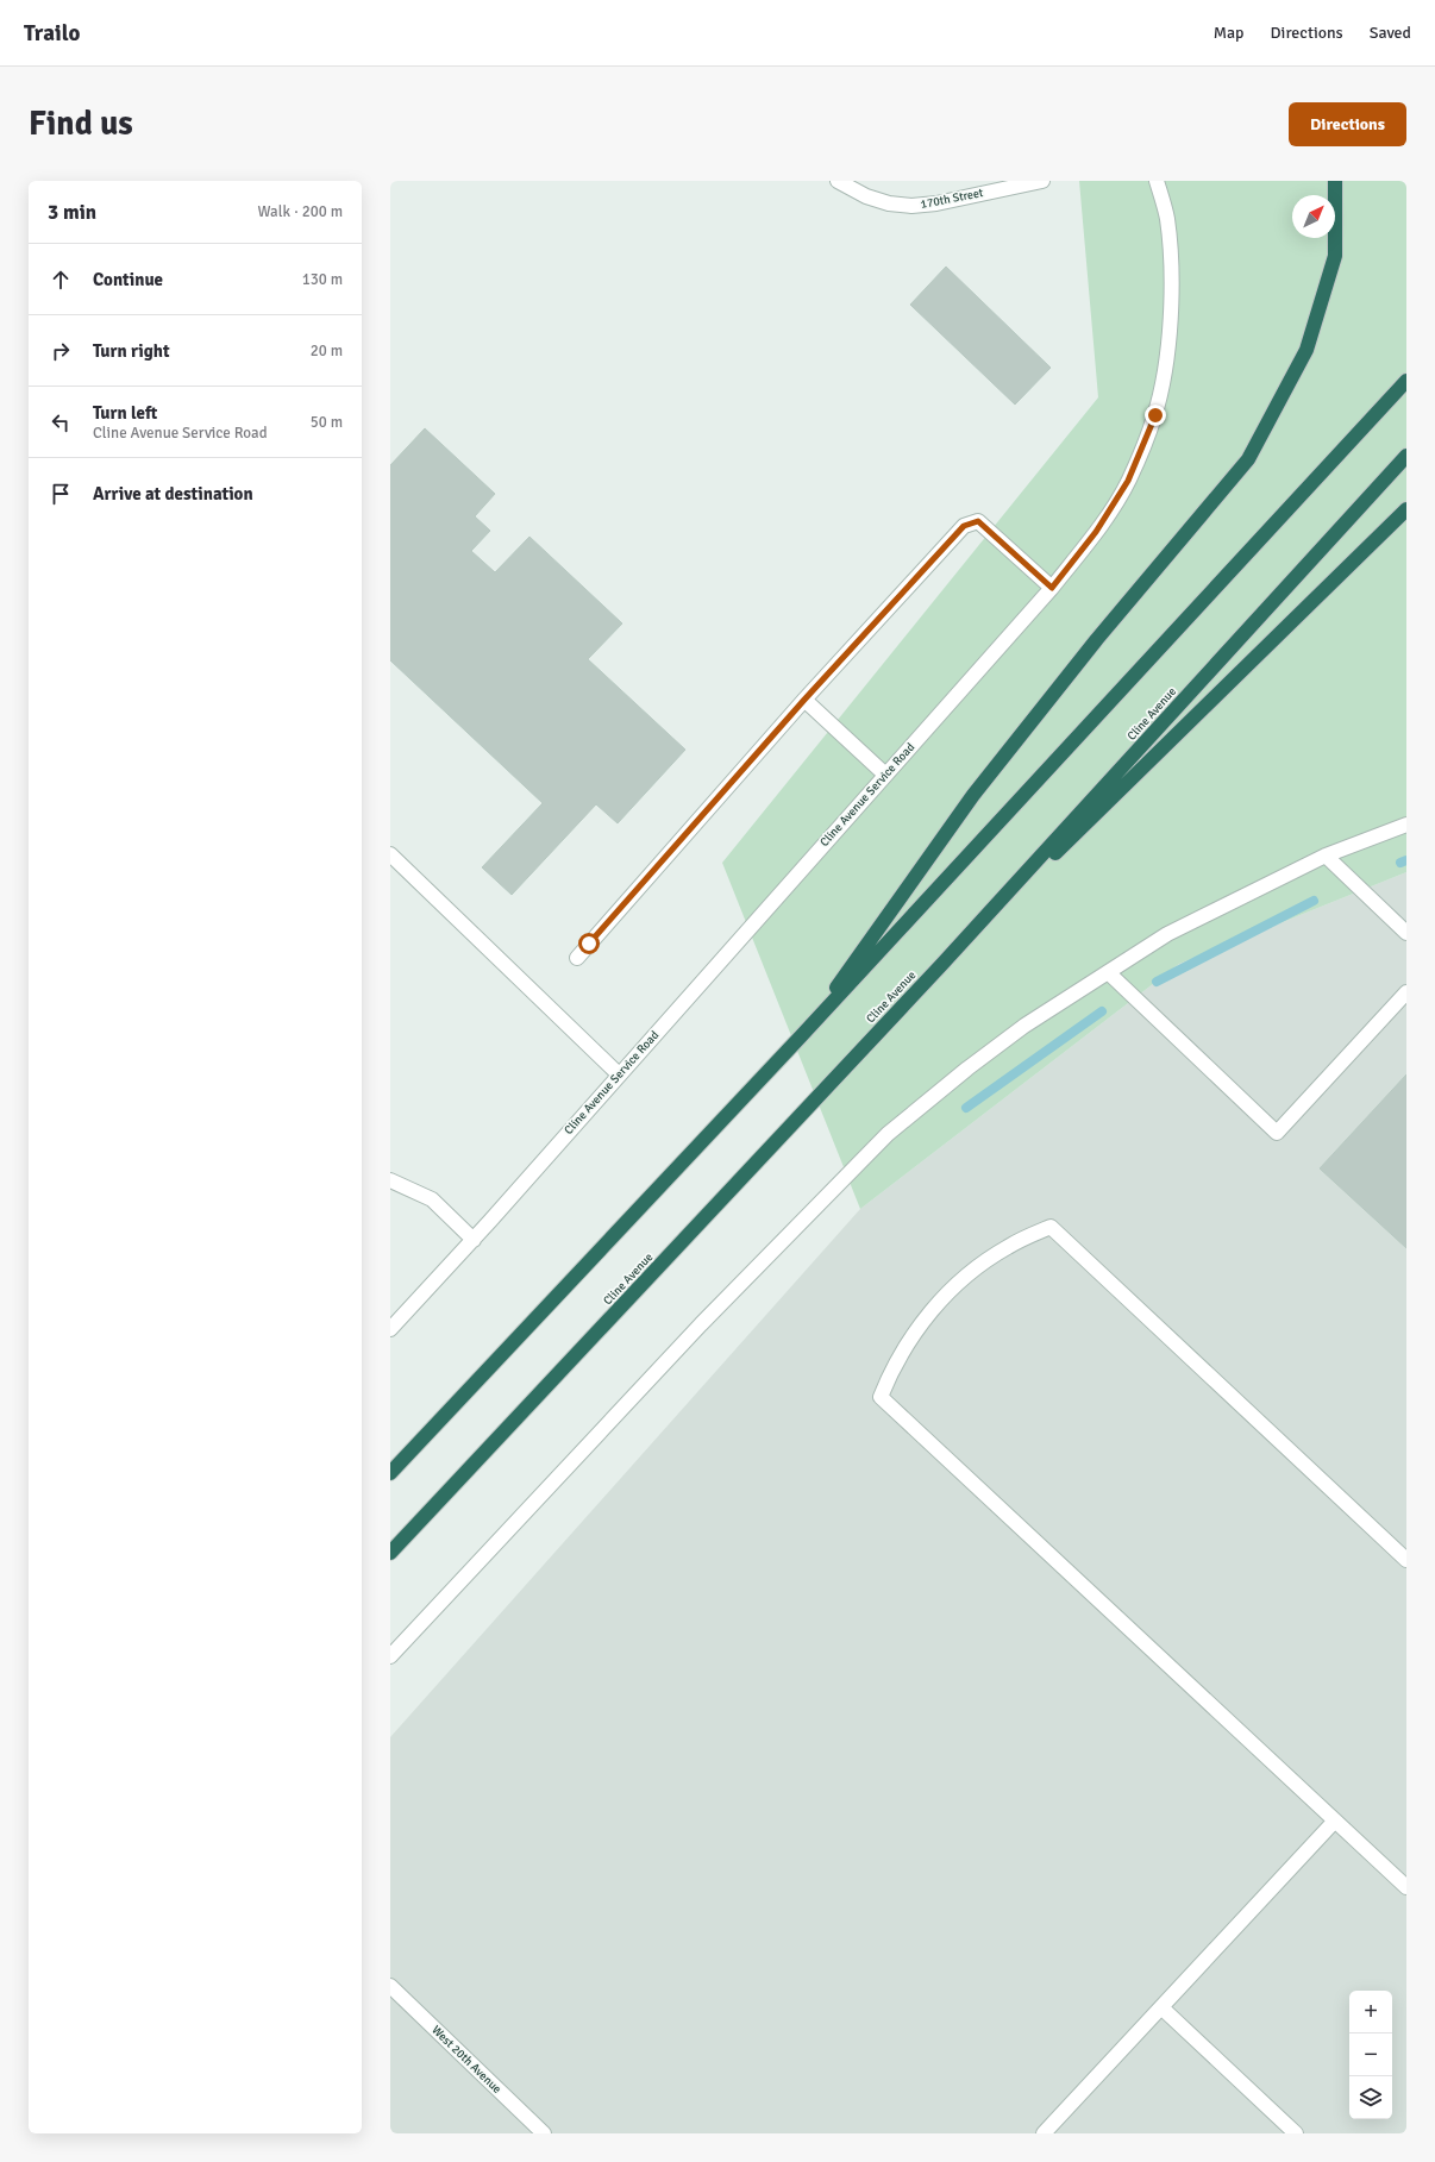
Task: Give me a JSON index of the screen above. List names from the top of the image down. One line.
{"streets":{"highway":["Cline Avenue"],"street":["170th Street","Cline Avenue Service Road","West 20th Avenue"]},"north":"top right","page":{"header":"Trailo","nav":["Map","Directions","Saved"],"buttons":"Directions","title":"Find us","heading":["3 min","Walk · 200 m"],"list":[["Continue","130 m"],["Turn right","20 m"],["Turn left","Cline Avenue Service Road","50 m"],"Arrive at destination"],"map_buttons":["+","−"]}}
